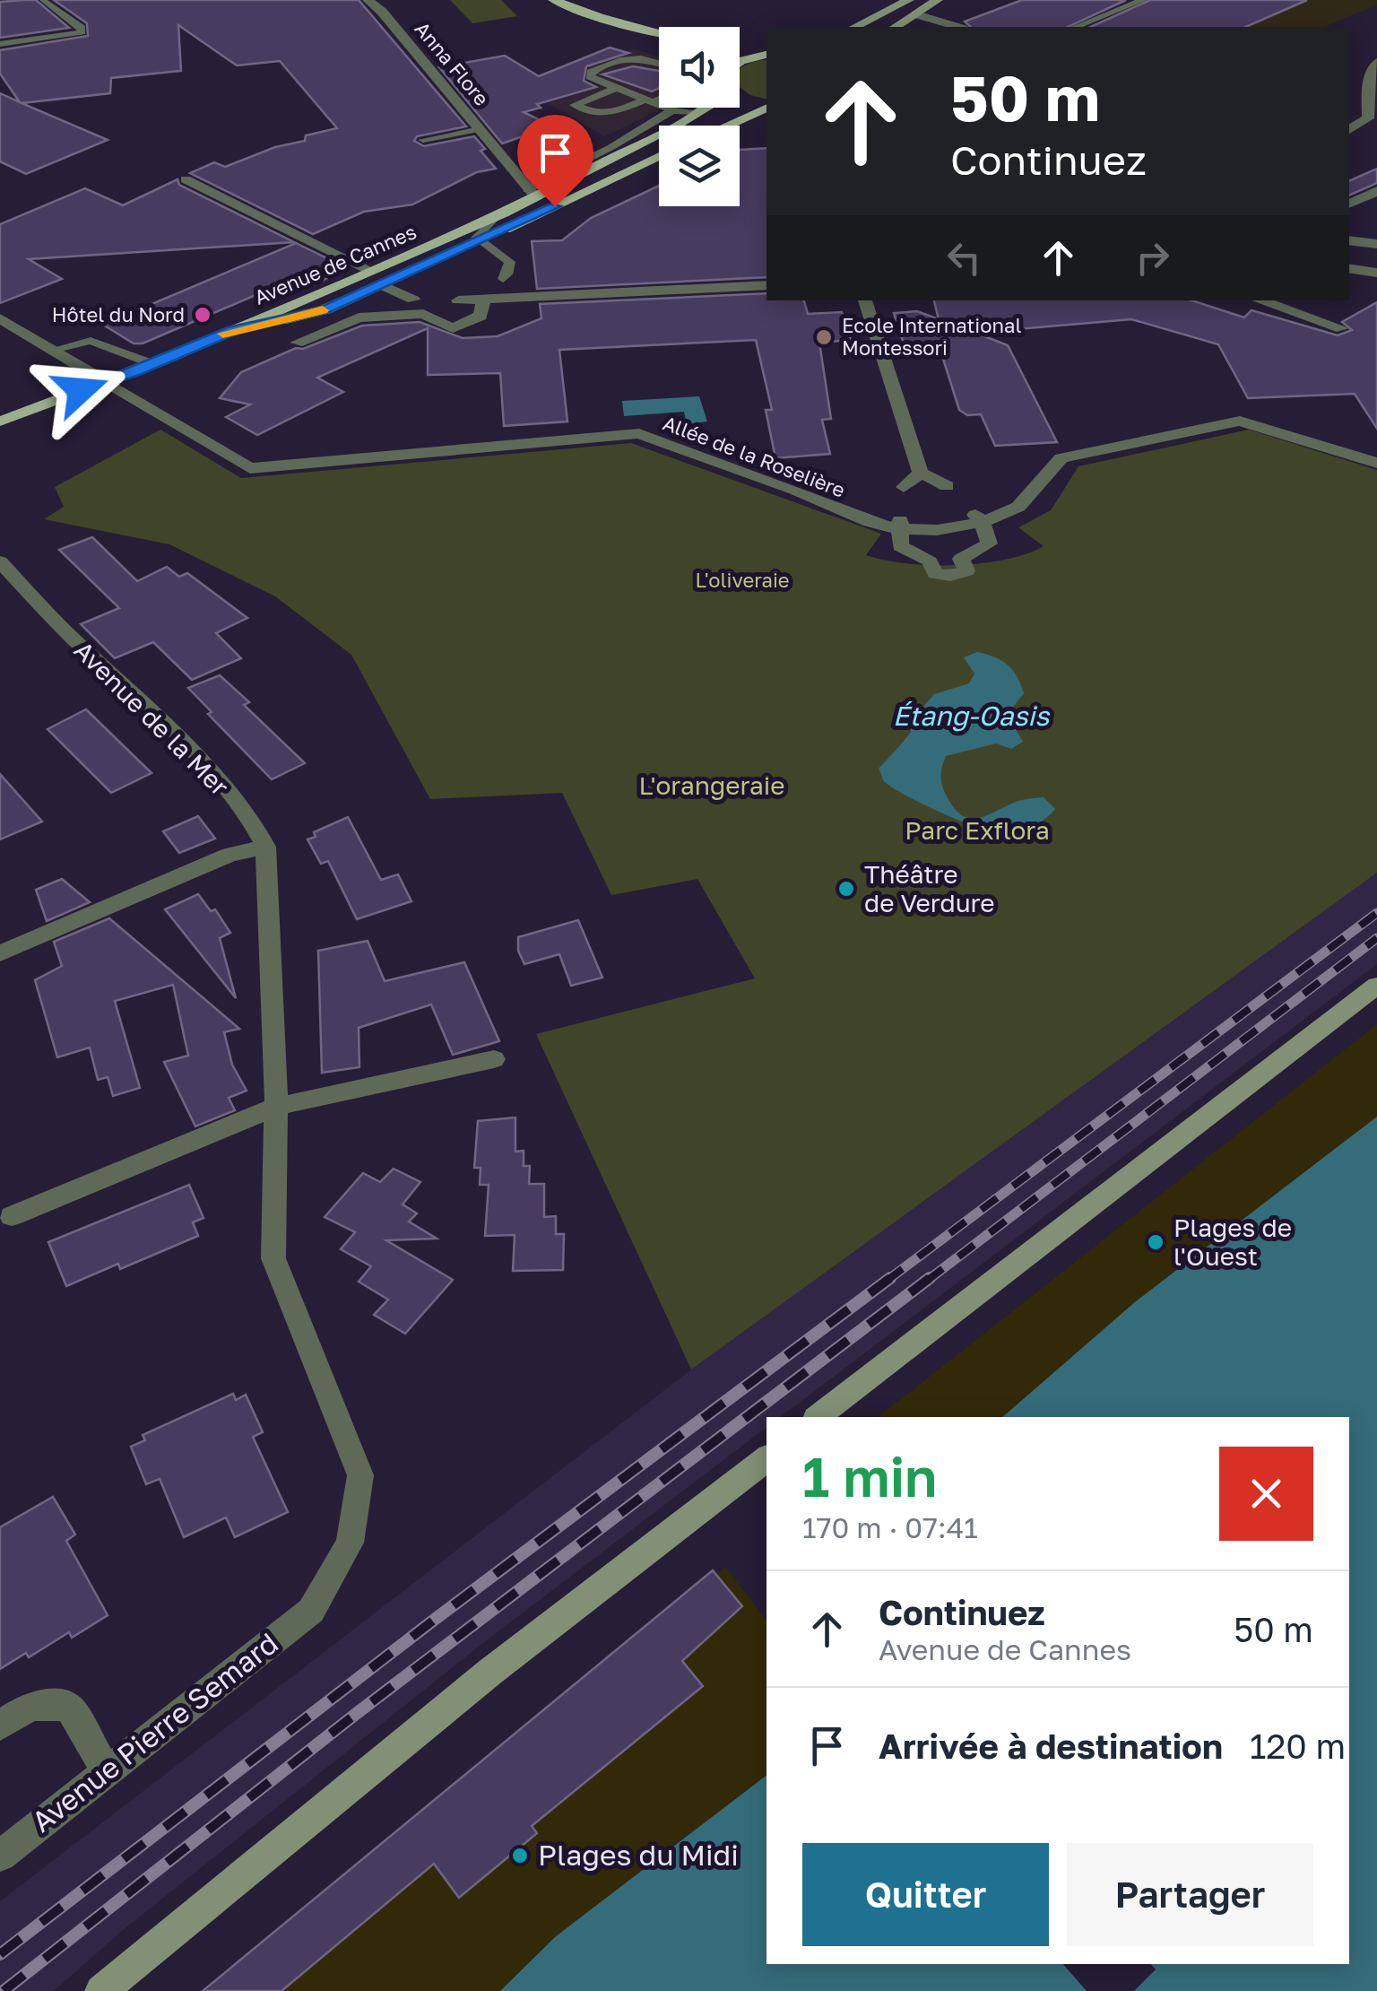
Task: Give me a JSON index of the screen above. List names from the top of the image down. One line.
{"streets":{"main road":["Avenue de Cannes"],"street":["Anna Flore","Allée de la Roselière","Avenue de la Mer","Avenue Pierre Semard"]},"crossings":[["Anna Flore","Avenue de Cannes"],["Avenue de Cannes","Allée de la Roselière"],["Avenue de la Mer","Avenue Pierre Semard"]],"water":["Étang-Oasis"],"parks":["L'oliveraie","L'orangeraie","Parc Exflora"],"places":["Hôtel du Nord","Ecole International Montessori","Théâtre de Verdure","Plages de l'Ouest","Plages du Midi"],"page":{"turn":["50 m","Continuez"],"heading":["1 min","170 m · 07:41"],"list":[{"name":"Continuez","note":"Avenue de Cannes","value":"50 m"},{"name":"Arrivée à destination","value":"120 m"}],"buttons":["Quitter","Partager"]}}
